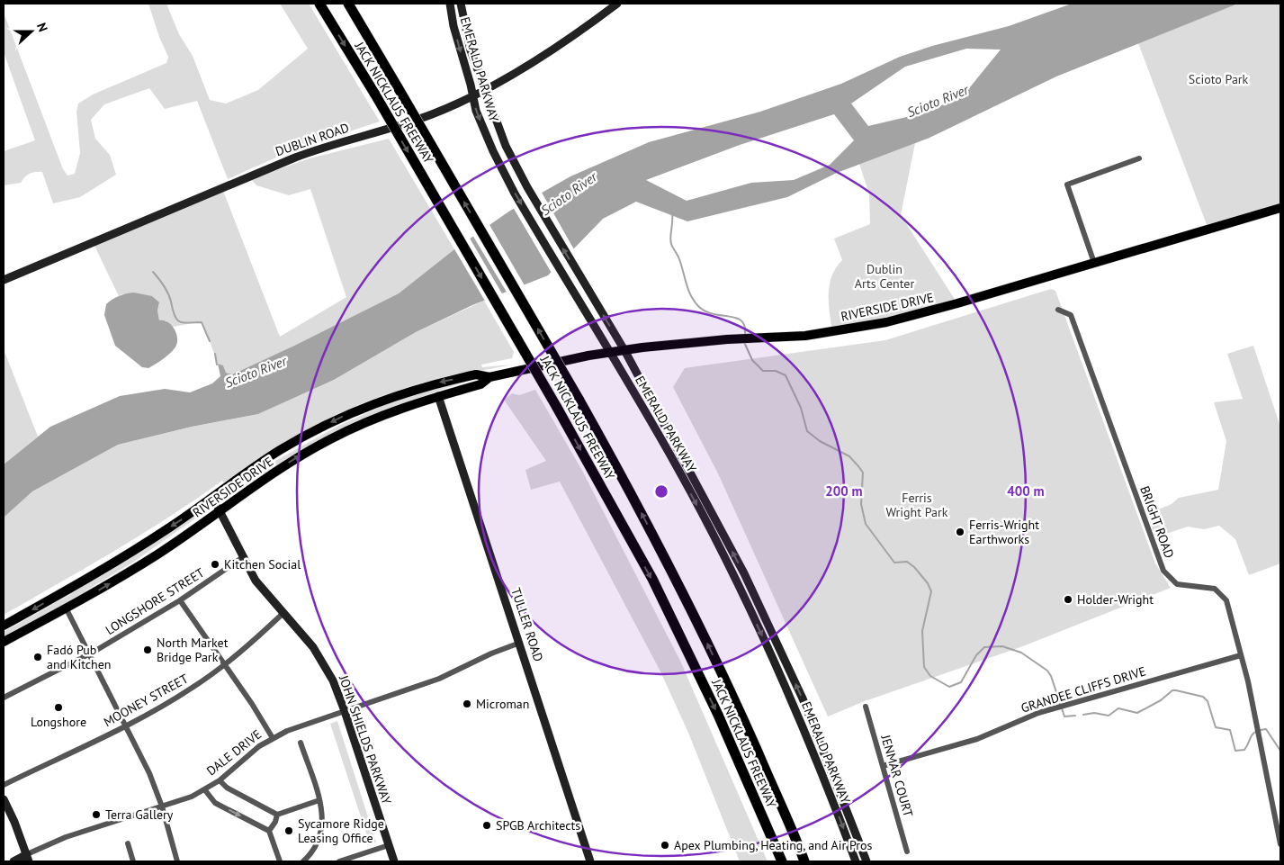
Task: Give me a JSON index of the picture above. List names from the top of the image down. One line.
{"streets":{"highway":["JACK NICKLAUS FREEWAY"],"main road":["EMERALD PARKWAY","DUBLIN ROAD","RIVERSIDE DRIVE","TULLER ROAD","JOHN SHIELDS PARKWAY","DALE DRIVE"],"street":["BRIGHT ROAD","LONGSHORE STREET","GRANDEE CLIFFS DRIVE","MOONEY STREET","JENMAR COURT"]},"crossings":[["EMERALD PARKWAY","DUBLIN ROAD"],["EMERALD PARKWAY","RIVERSIDE DRIVE"],["RIVERSIDE DRIVE","TULLER ROAD"],["RIVERSIDE DRIVE","JOHN SHIELDS PARKWAY"],["BRIGHT ROAD","GRANDEE CLIFFS DRIVE"],["LONGSHORE STREET","JOHN SHIELDS PARKWAY"],["TULLER ROAD","DALE DRIVE"],["GRANDEE CLIFFS DRIVE","JENMAR COURT"],["MOONEY STREET","JOHN SHIELDS PARKWAY"],["JOHN SHIELDS PARKWAY","DALE DRIVE"]],"water":["Scioto River"],"parks":["Scioto Park","Dublin Arts Center","Ferris Wright Park"],"places":["Ferris-Wright Earthworks","Kitchen Social","Holder-Wright","North Market Bridge Park","Fadó Pub and Kitchen","Microman","Longshore","Terra Gallery","SPGB Architects","Sycamore Ridge Leasing Office","Apex Plumbing, Heating, and Air Pros"],"north":"right","rings":["200 m","400 m"]}
